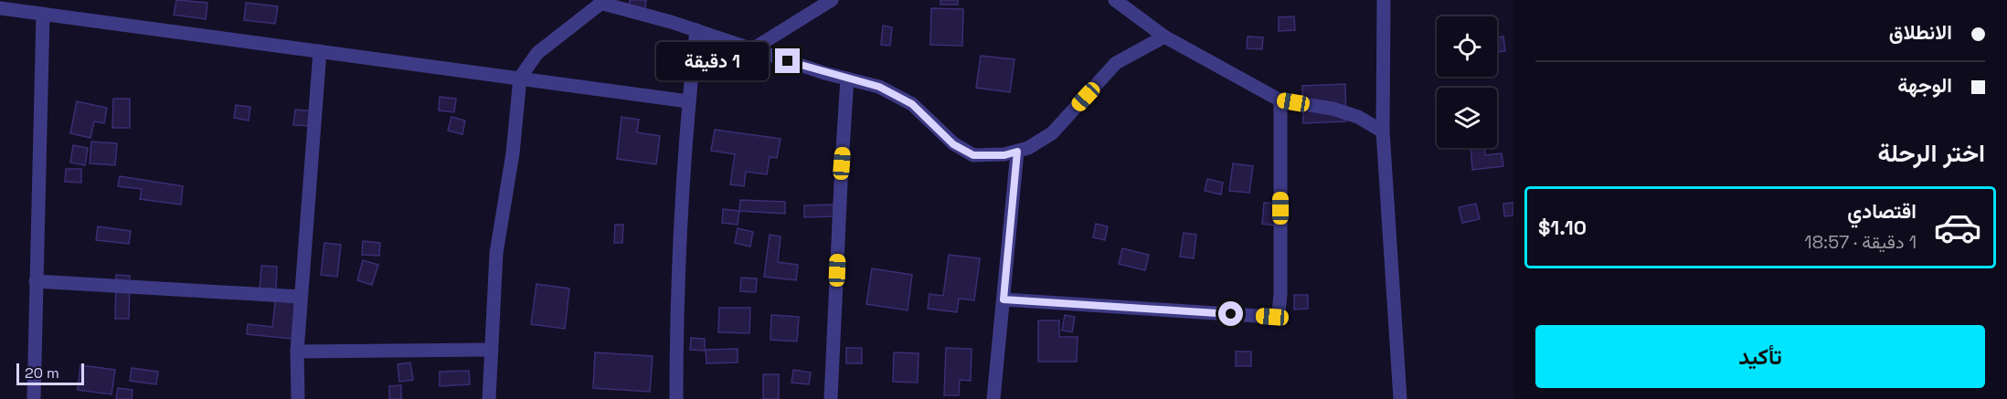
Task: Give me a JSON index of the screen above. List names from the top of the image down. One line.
{"scale_bar":"20 m","page":{"banner":["الانطلاق","الوجهة"],"bubble":"1 دقيقة","heading":"اختر الرحلة","list":[{"name":"اقتصادي","note":"1 دقيقة · 18:57","value":"$1.10"}],"buttons":"تأكيد","scale":"20 m"}}
